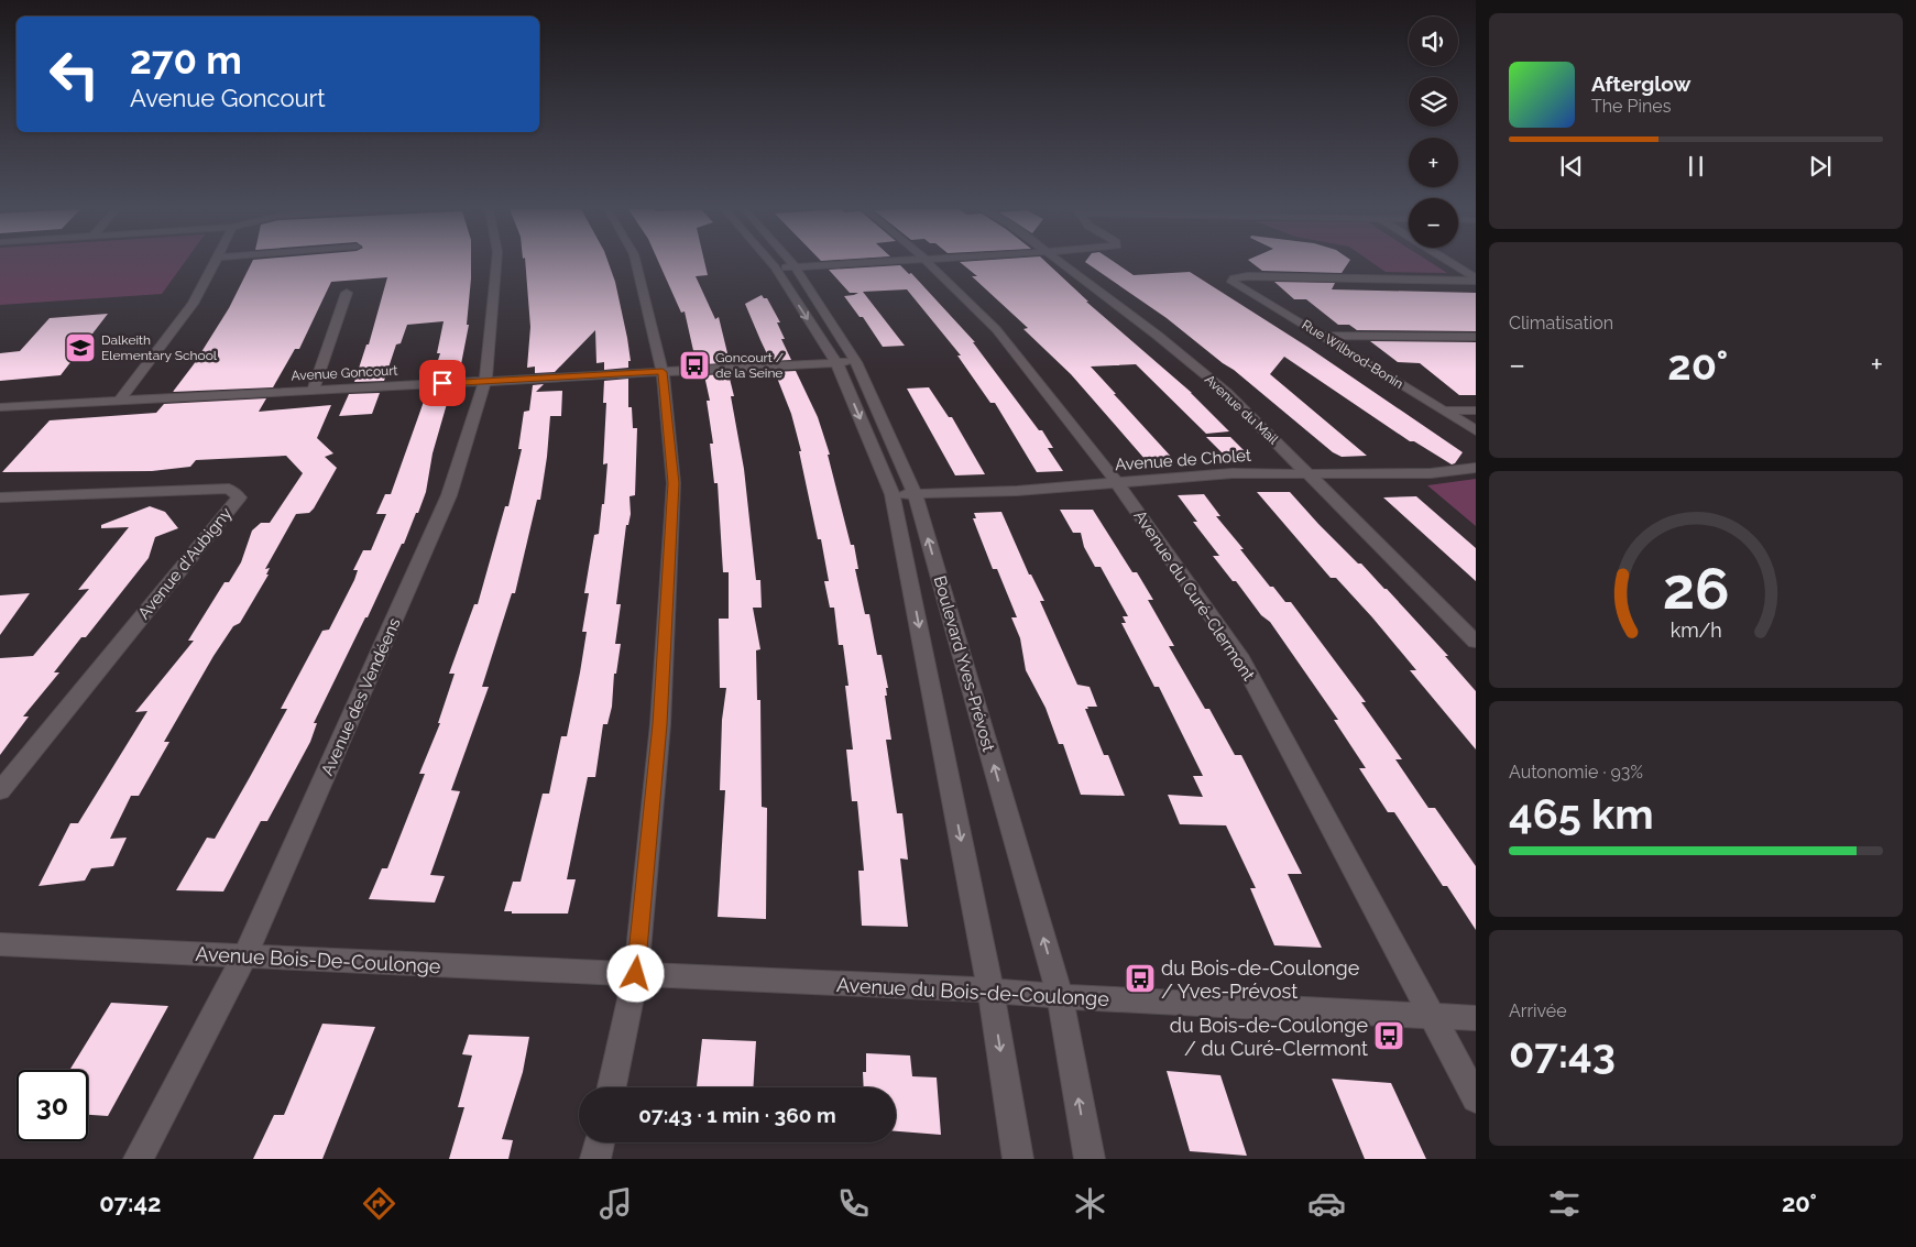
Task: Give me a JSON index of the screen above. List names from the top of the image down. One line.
{"streets":{"street":["Rue Wilbrod-Bonin","Avenue Goncourt","Avenue du Mail","Avenue de Cholet","Avenue d'Aubigny","Avenue du Curé-Clermont","Boulevard Yves-Prévost","Avenue des Vendéens","Avenue Bois-De-Coulonge","Avenue du Bois-de-Coulonge"]},"crossings":[["Avenue Goncourt","Boulevard Yves-Prévost"],["Avenue Goncourt","Avenue des Vendéens"],["Avenue du Mail","Avenue de Cholet"],["Avenue de Cholet","Avenue du Curé-Clermont"],["Avenue de Cholet","Boulevard Yves-Prévost"],["Avenue du Curé-Clermont","Avenue du Bois-de-Coulonge"],["Boulevard Yves-Prévost","Avenue du Bois-de-Coulonge"],["Avenue des Vendéens","Avenue Bois-De-Coulonge"],["Avenue Bois-De-Coulonge","Avenue du Bois-de-Coulonge"]],"places":{"school or university":["Dalkeith Elementary School"],"bus stop":["Goncourt / de la Seine","du Bois-de-Coulonge / Yves-Prévost","du Bois-de-Coulonge / du Curé-Clermont"]},"page":{"map_buttons":["+","−"],"turn":["270 m","Avenue Goncourt"],"song":["Afterglow","The Pines"],"tile":["Climatisation",["Autonomie · 93%","465 km"],["Arrivée","07:43"]],"heat":["−","20°","+"],"limit":"30","trip":"07:43 · 1 min · 360 m","tabs":["07:42","20°"],"gauge":["26","km/h"]}}
